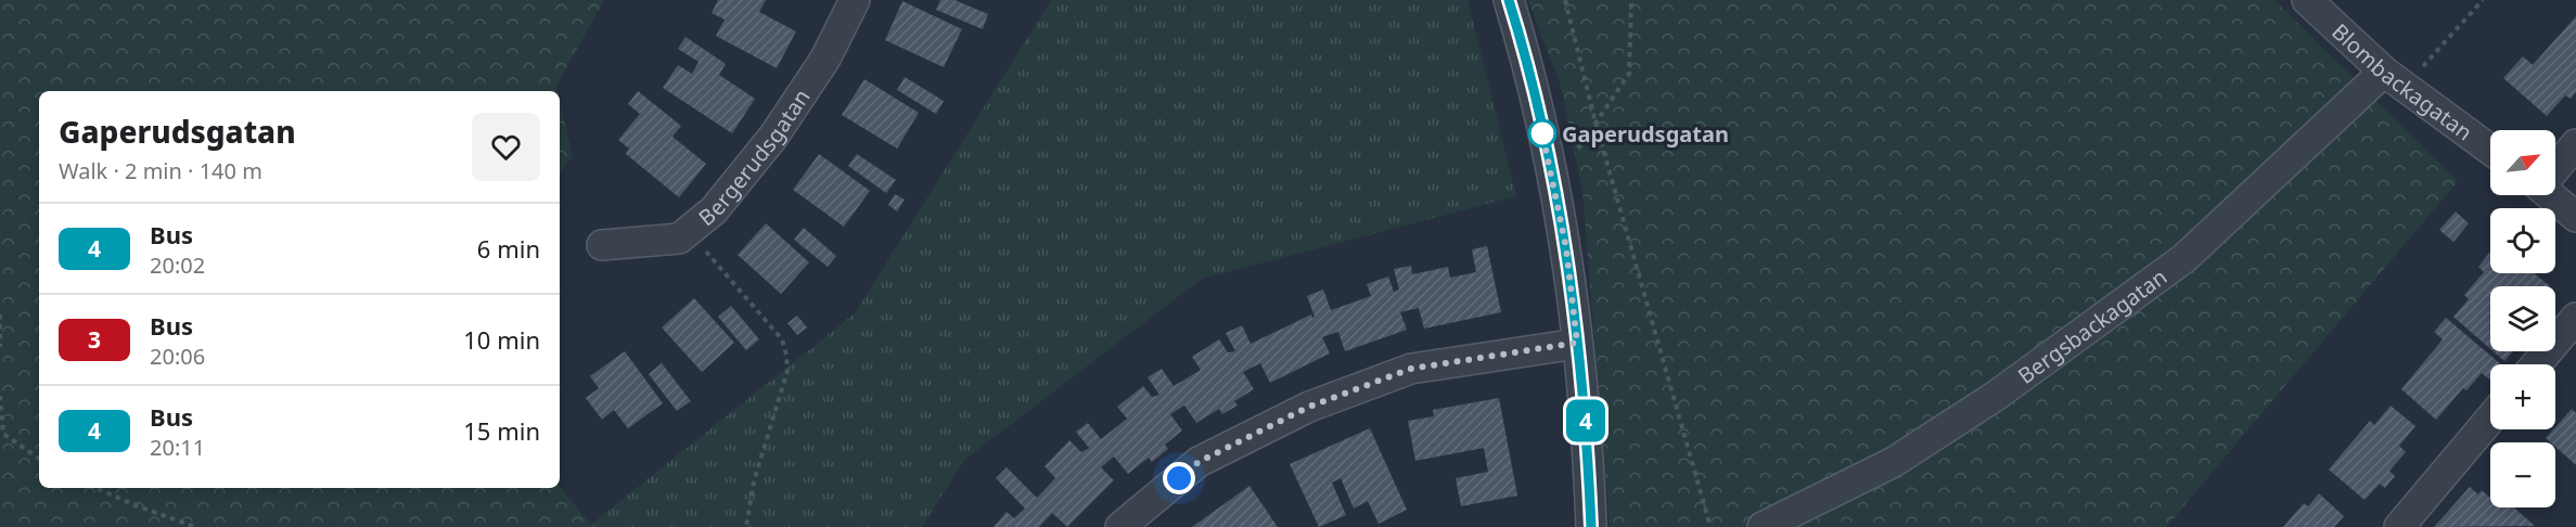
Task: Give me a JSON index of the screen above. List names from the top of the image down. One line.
{"streets":{"street":["Blombackagatan","Bergerudsgatan","Bergsbackagatan"]},"crossings":[["Blombackagatan","Bergsbackagatan"]],"places":["Gaperudsgatan"],"lines":["bus line 4"],"north":"top right","page":{"on_map":"4","heading":["Gaperudsgatan","Walk · 2 min · 140 m"],"map_buttons":["+","−"],"list":[{"mark":"4","name":"Bus","note":"20:02","value":"6 min"},{"mark":"3","name":"Bus","note":"20:06","value":"10 min"},{"mark":"4","name":"Bus","note":"20:11","value":"15 min"}]}}
